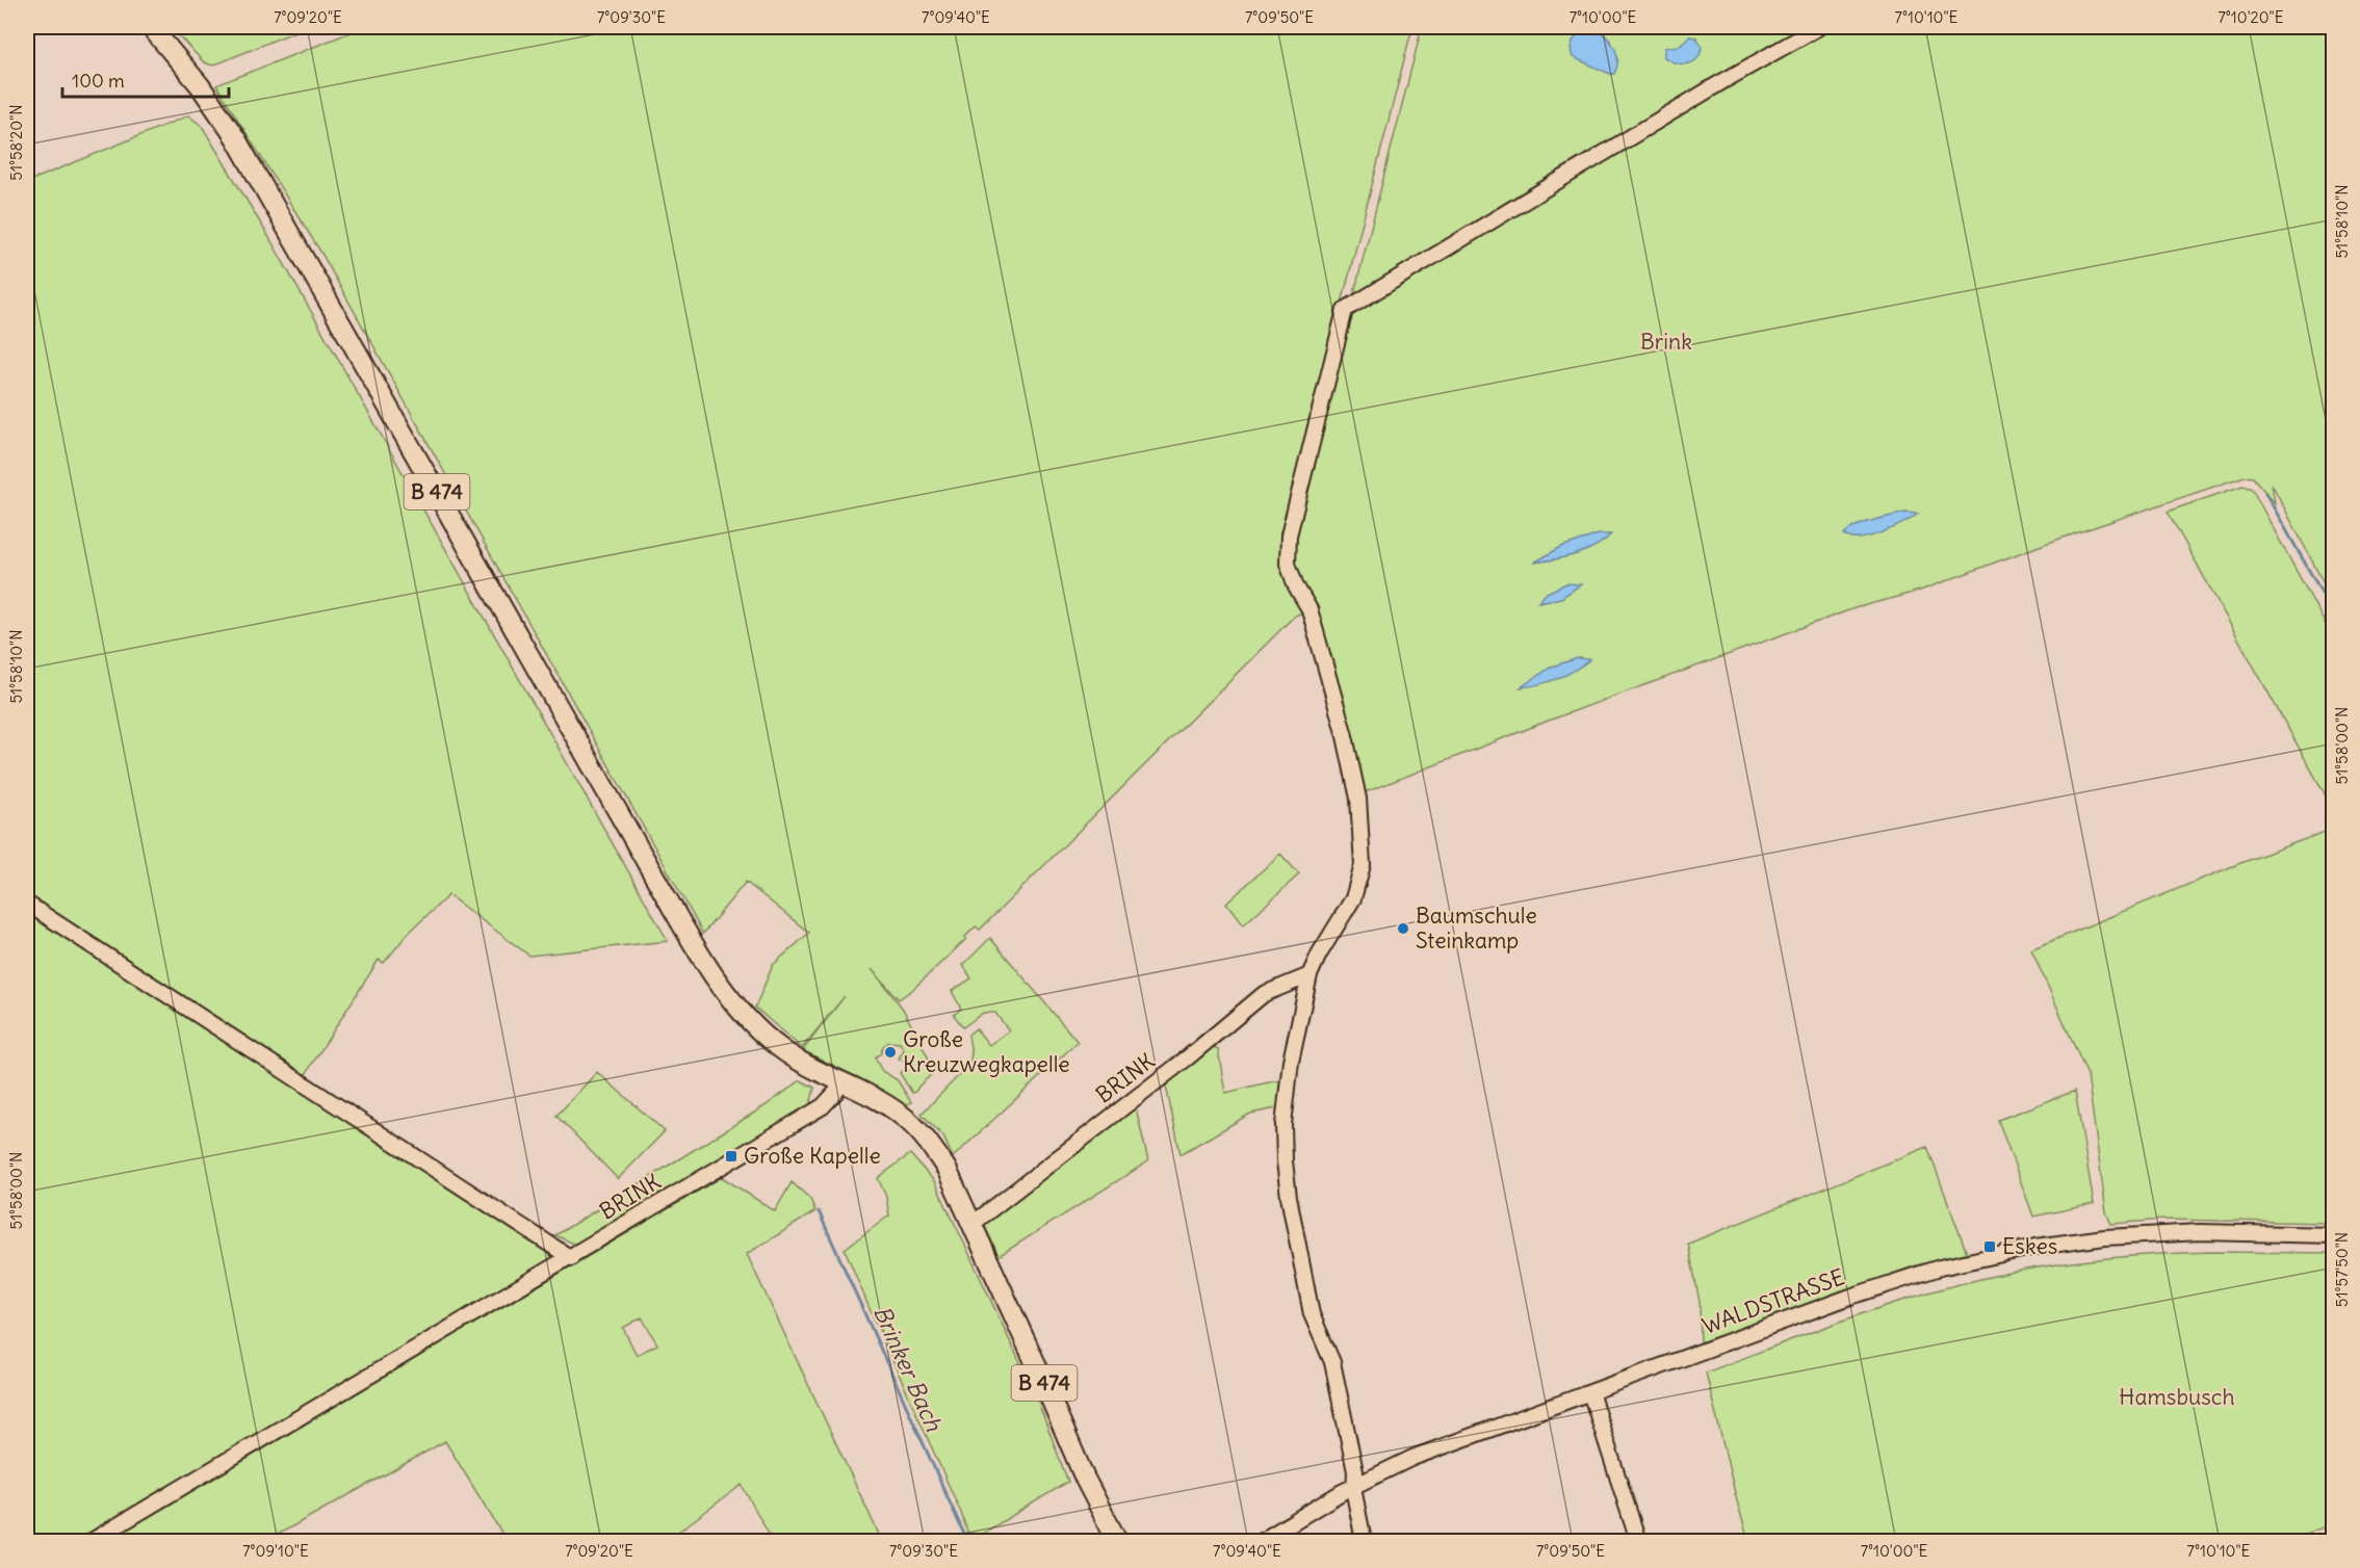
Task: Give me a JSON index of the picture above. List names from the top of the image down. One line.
{"streets":{"main road":["B 474"],"street":["BRINK","WALDSTRASSE"]},"crossings":[["B 474","BRINK"]],"water":["Brinker Bach"],"parks":["Brink","Hamsbusch"],"places":{"other":["Baumschule Steinkamp","Große Kreuzwegkapelle"],"transit":["Große Kapelle","Eskes"]},"scale_bar":"100 m","coordinates":["7°09'20\"E","7°09'30\"E","7°09'40\"E","7°09'50\"E","7°10'00\"E","7°10'10\"E","7°10'20\"E","51°58'20\"N","51°58'10\"N","51°58'00\"N","51°57'50\"N","7°09'10\"E"]}
